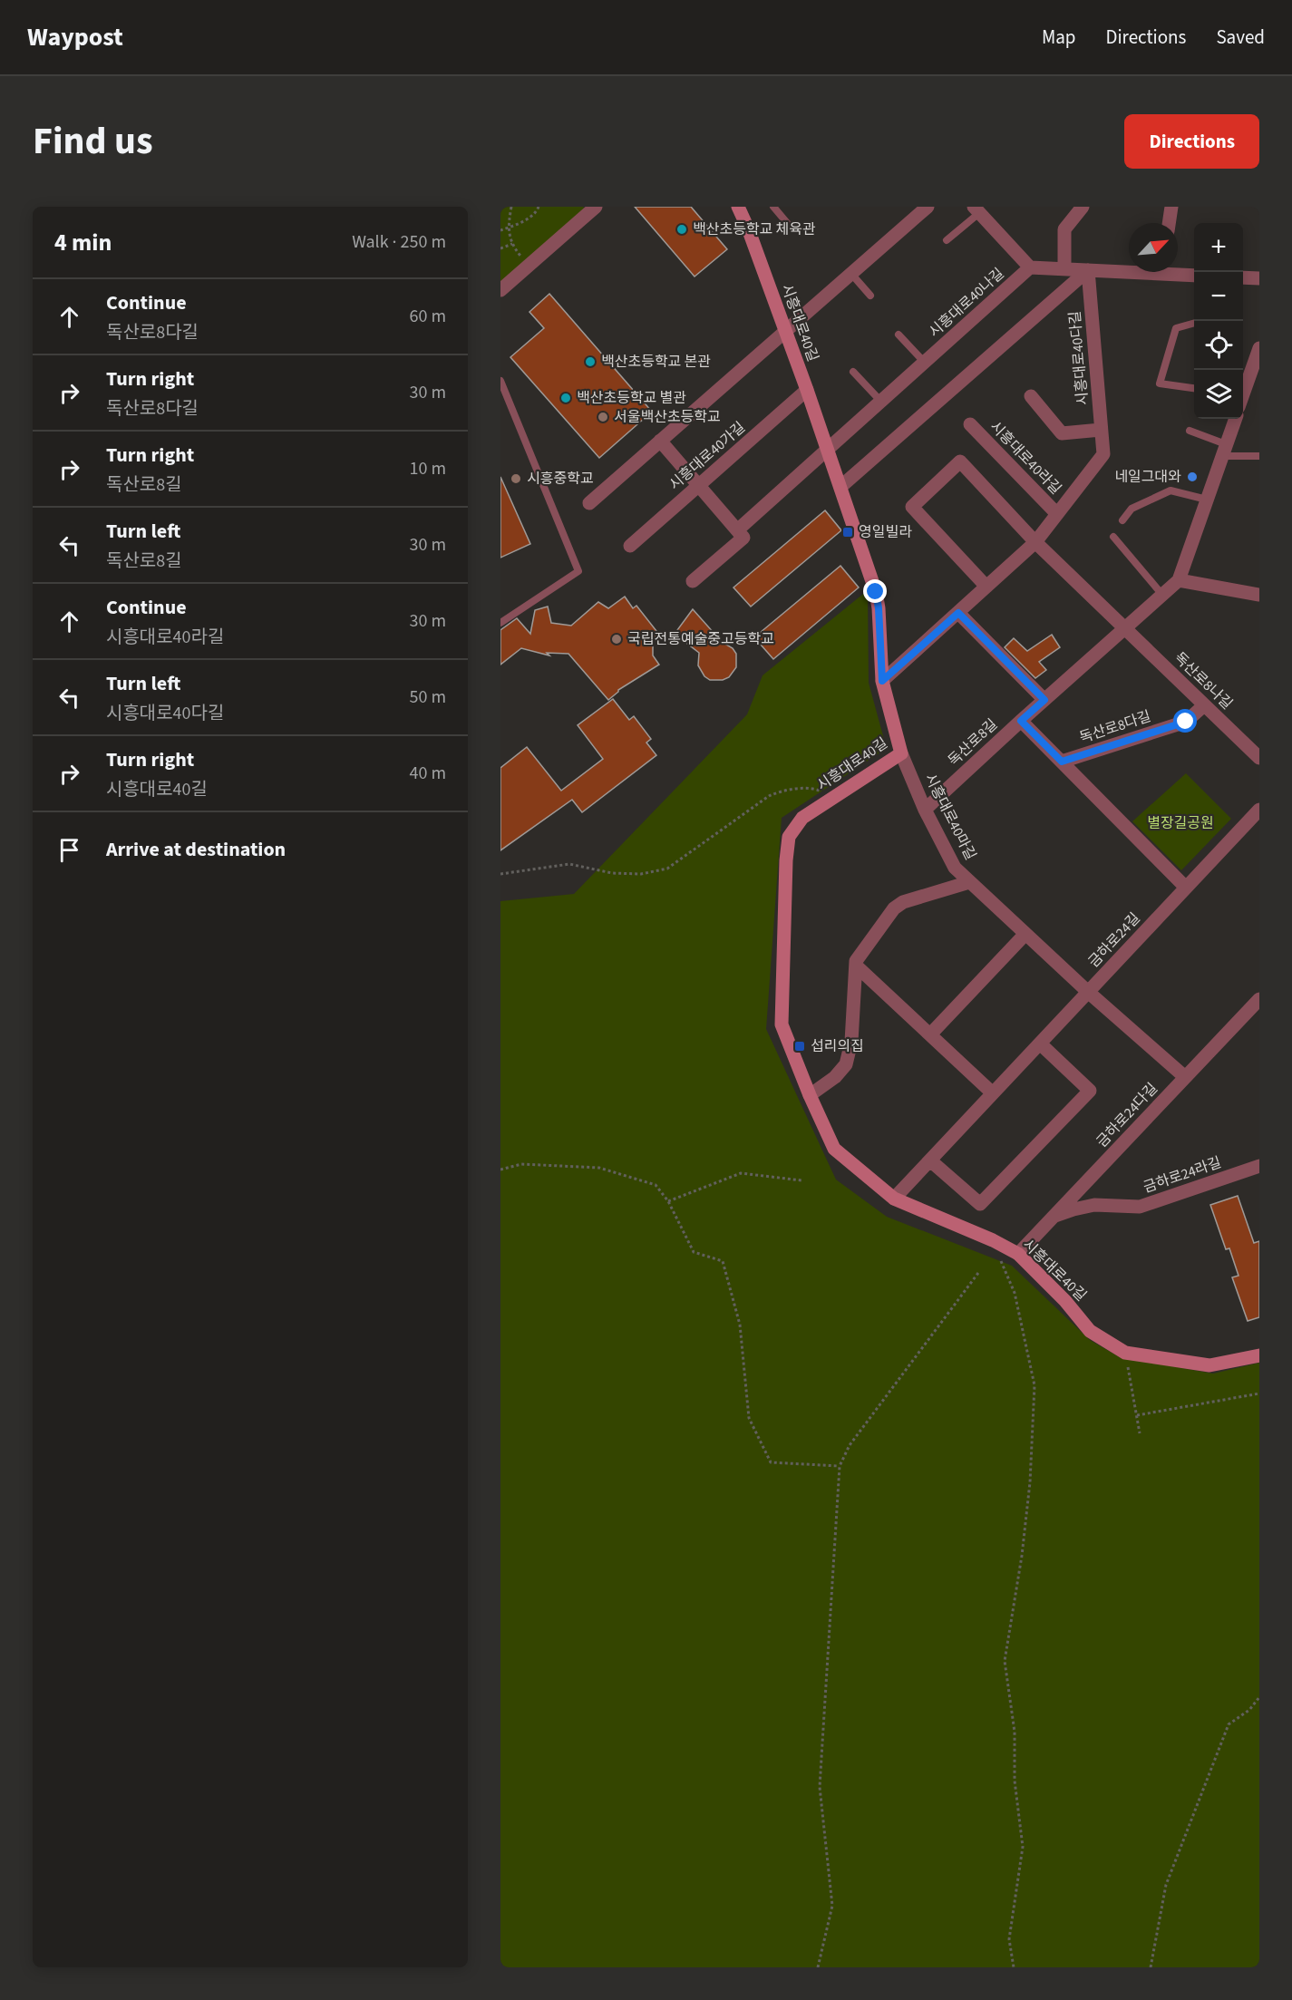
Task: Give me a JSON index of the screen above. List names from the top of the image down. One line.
{"streets":{"street":["시흥대로40나길","시흥대로40길","시흥대로40다길","시흥대로40가길","시흥대로40라길","독산로8나길","독산로8다길","독산로8길","시흥대로40마길","금하로24길","금하로24다길","금하로24라길"]},"crossings":[["시흥대로40나길","시흥대로40길"],["시흥대로40길","시흥대로40다길"],["시흥대로40길","시흥대로40가길"],["시흥대로40길","시흥대로40마길"],["시흥대로40길","금하로24길"],["시흥대로40길","금하로24다길"],["시흥대로40다길","시흥대로40라길"],["독산로8나길","독산로8다길"],["독산로8나길","독산로8길"],["독산로8길","시흥대로40마길"],["시흥대로40마길","금하로24길"],["시흥대로40마길","금하로24다길"],["금하로24다길","금하로24라길"]],"parks":["별장길공원"],"places":{"other":["백산초등학교 체육관","백산초등학교 본관","백산초등학교 별관","서울백산초등학교","네일그대와","시흥중학교","국립전통예술중고등학교"],"transit":["영일빌라","섭리의집"]},"north":"top right","page":{"header":"Waypost","nav":["Map","Directions","Saved"],"title":"Find us","buttons":"Directions","heading":["4 min","Walk · 250 m"],"map_buttons":["+","−"],"list":[["Continue","독산로8다길","60 m"],["Turn right","독산로8다길","30 m"],["Turn right","독산로8길","10 m"],["Turn left","독산로8길","30 m"],["Continue","시흥대로40라길","30 m"],["Turn left","시흥대로40다길","50 m"],["Turn right","시흥대로40길","40 m"],"Arrive at destination"]}}
